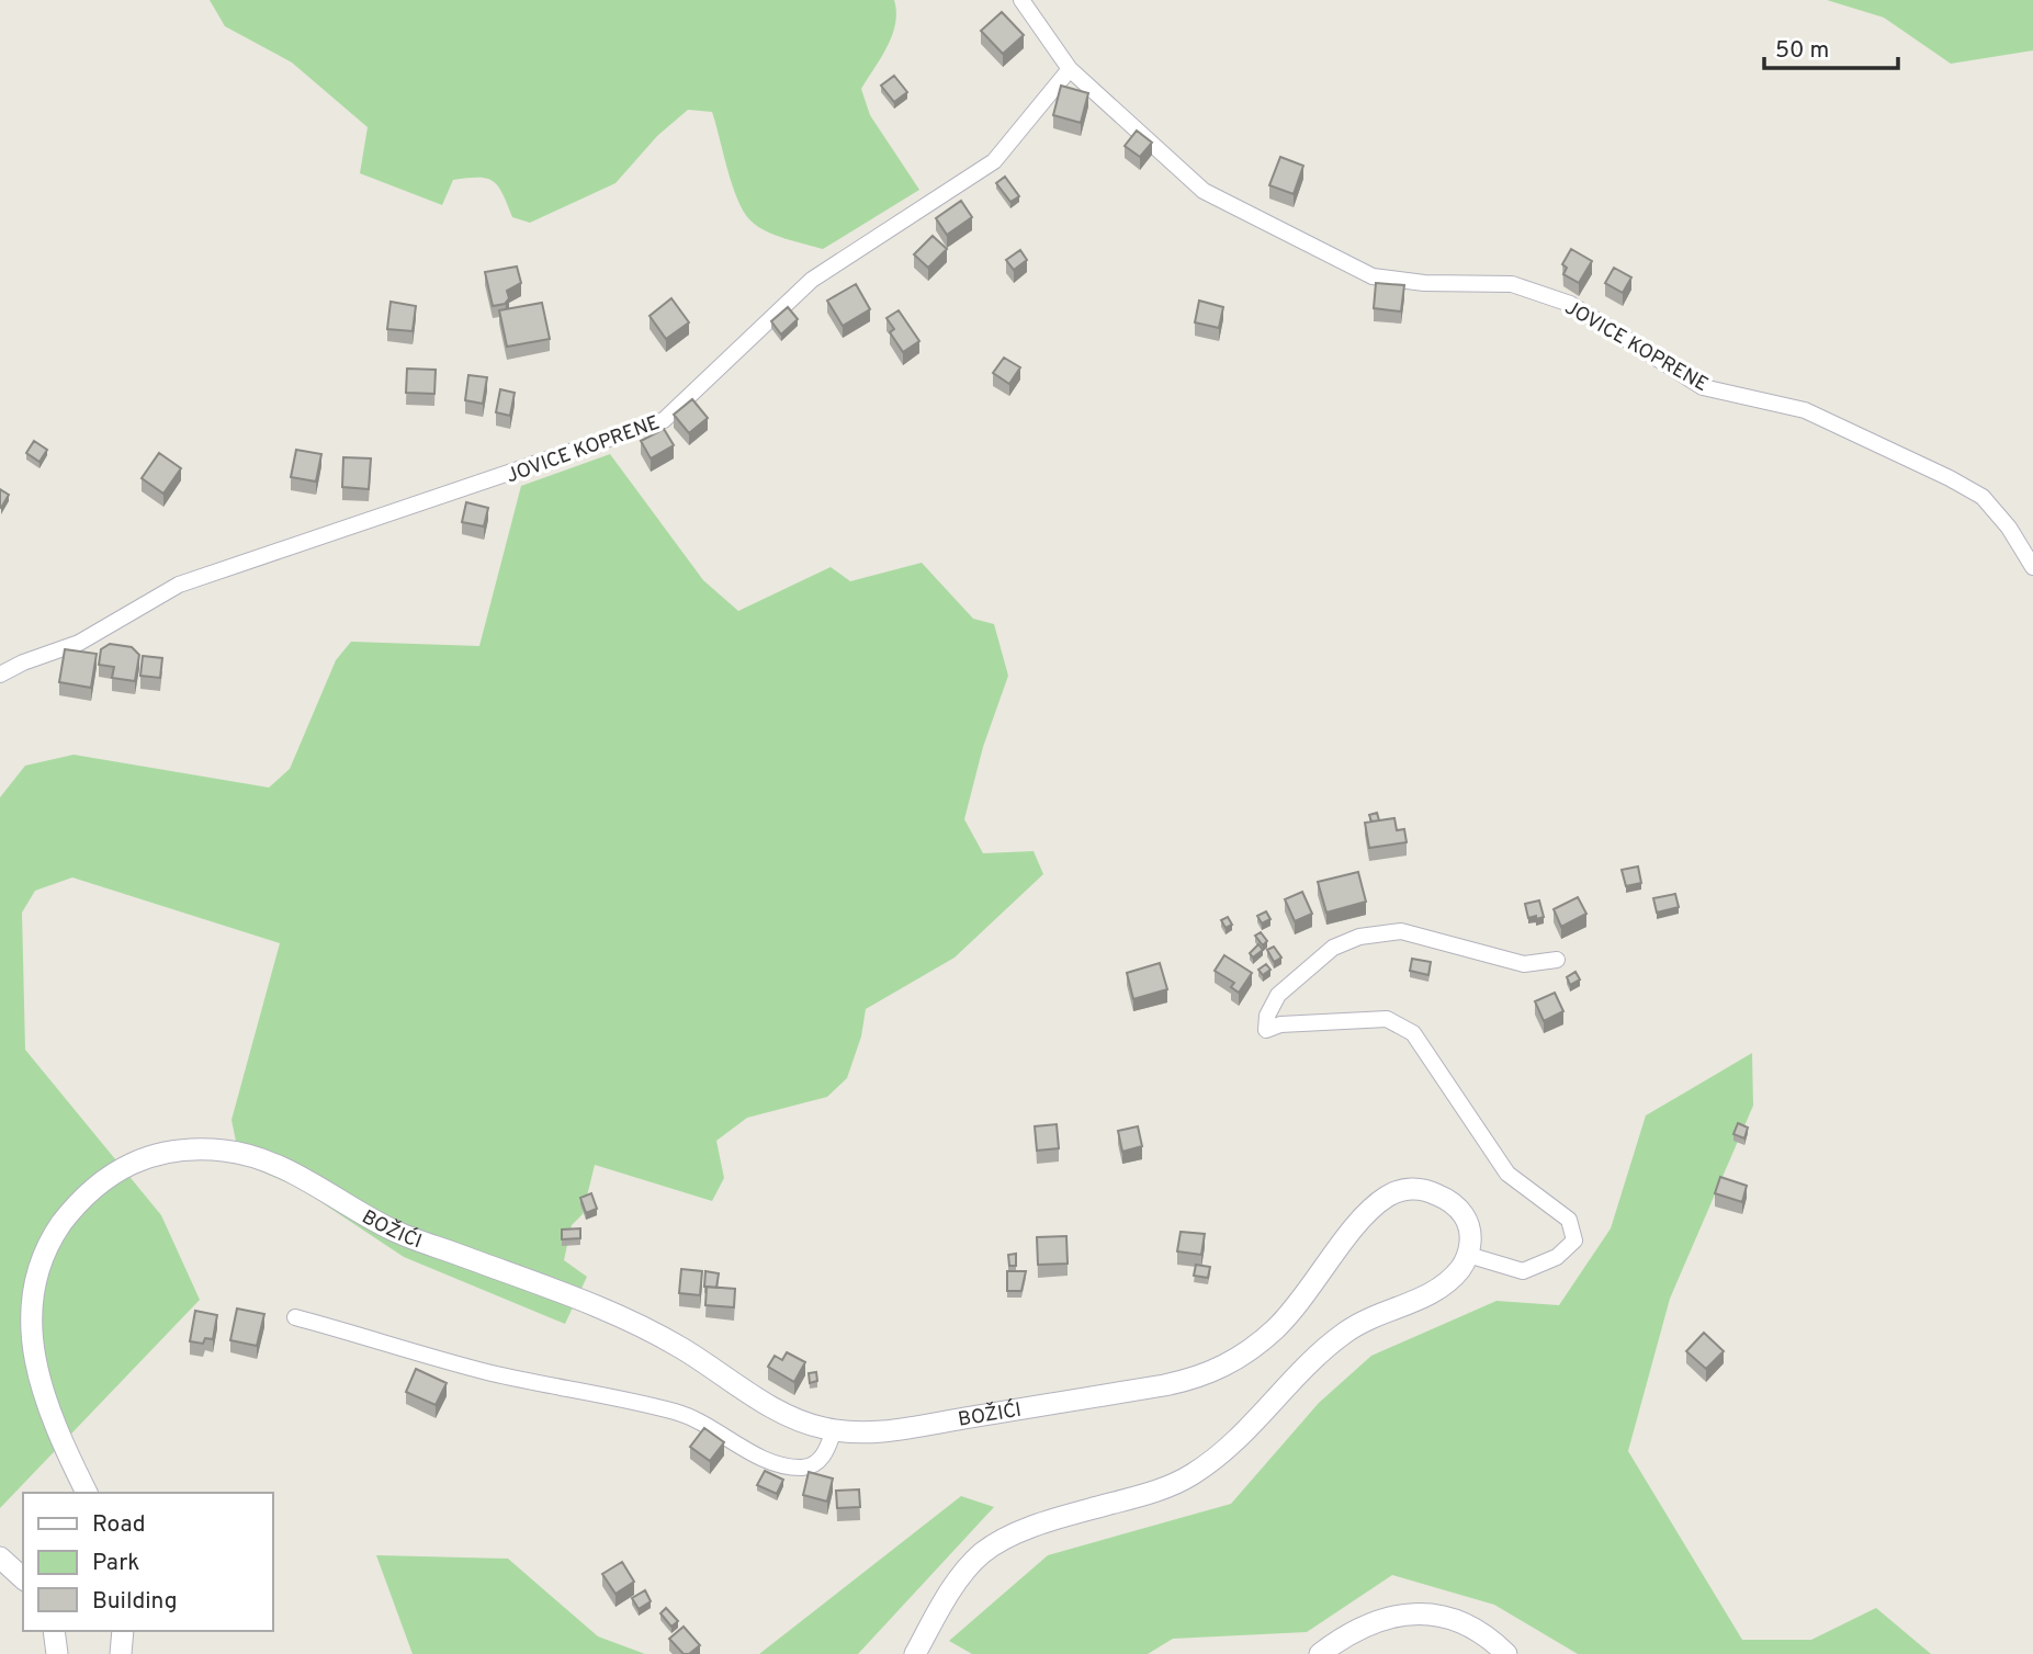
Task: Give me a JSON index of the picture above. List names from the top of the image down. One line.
{"streets":{"main road":["BOŽIĆI"],"street":["JOVICE KOPRENE"]},"legend":["Road","Park","Building"],"scale_bar":"50 m"}
